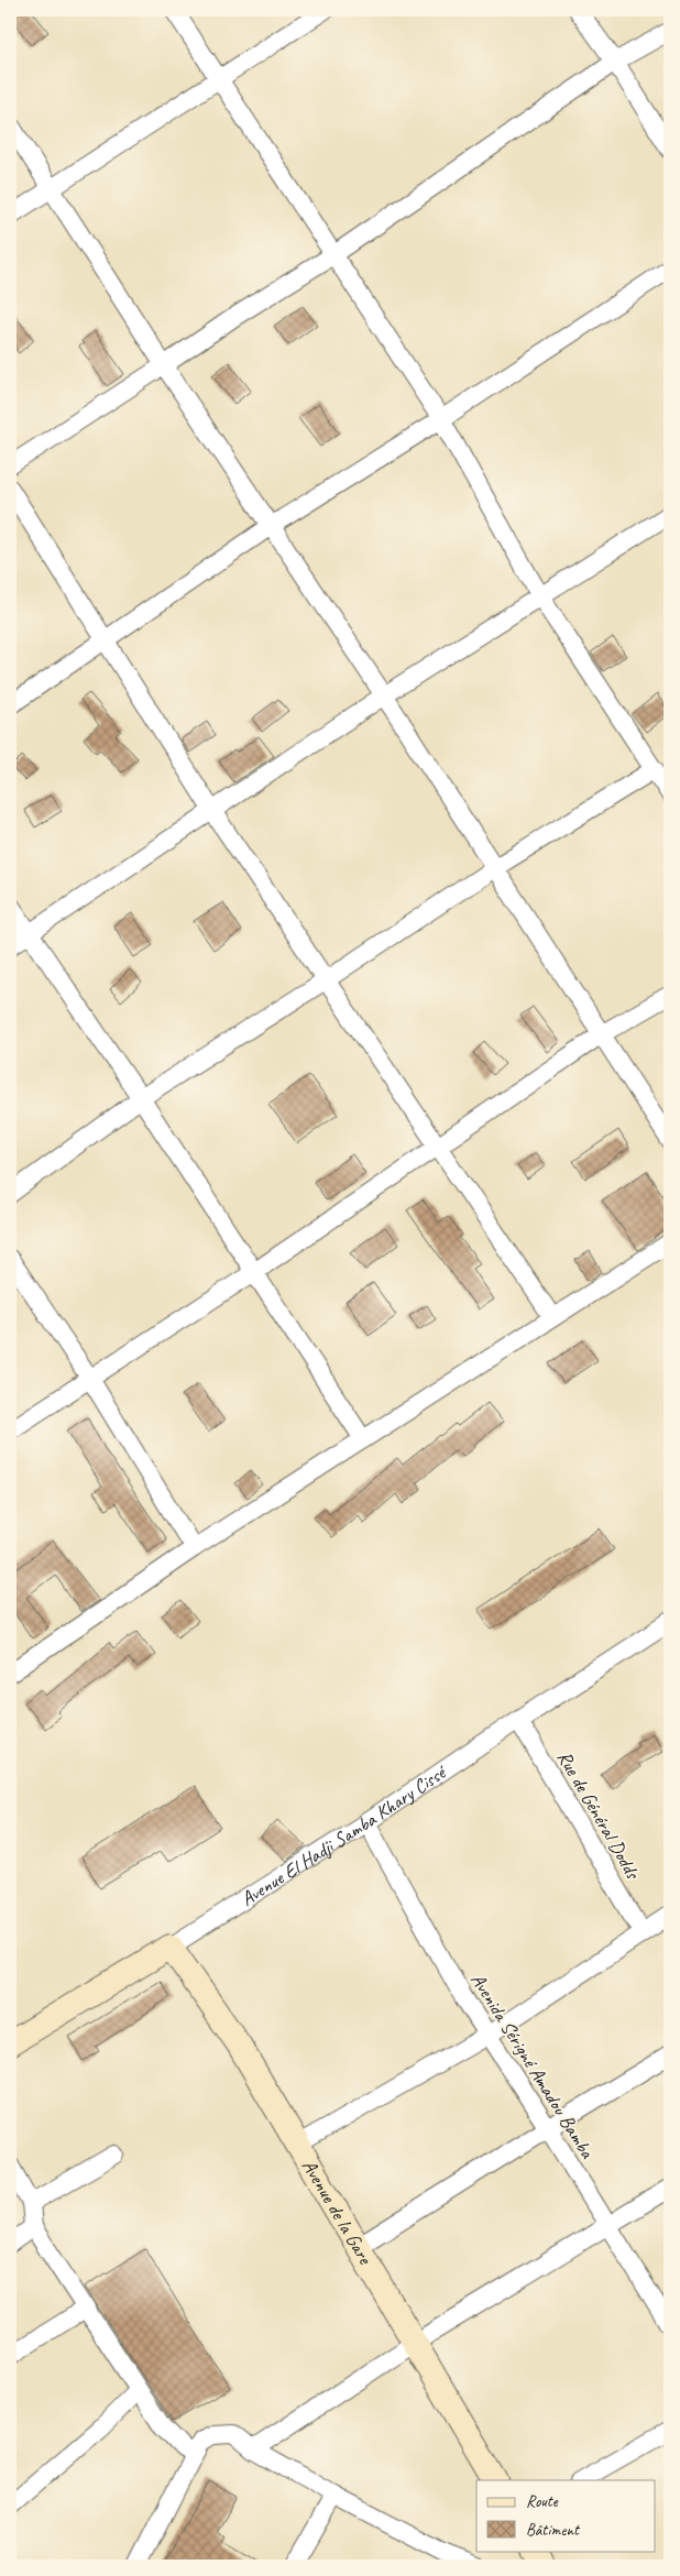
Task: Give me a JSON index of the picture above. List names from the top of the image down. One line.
{"streets":{"street":["Rue de Général Dodds","Avenue El Hadji Samba Khary Cissé","Avenida Sérigné Amadou Bamba","Avenue de la Gare"]},"crossings":[["Rue de Général Dodds","Avenue El Hadji Samba Khary Cissé"],["Avenue El Hadji Samba Khary Cissé","Avenida Sérigné Amadou Bamba"],["Avenue El Hadji Samba Khary Cissé","Avenue de la Gare"]],"legend":["Route","Bâtiment"]}
